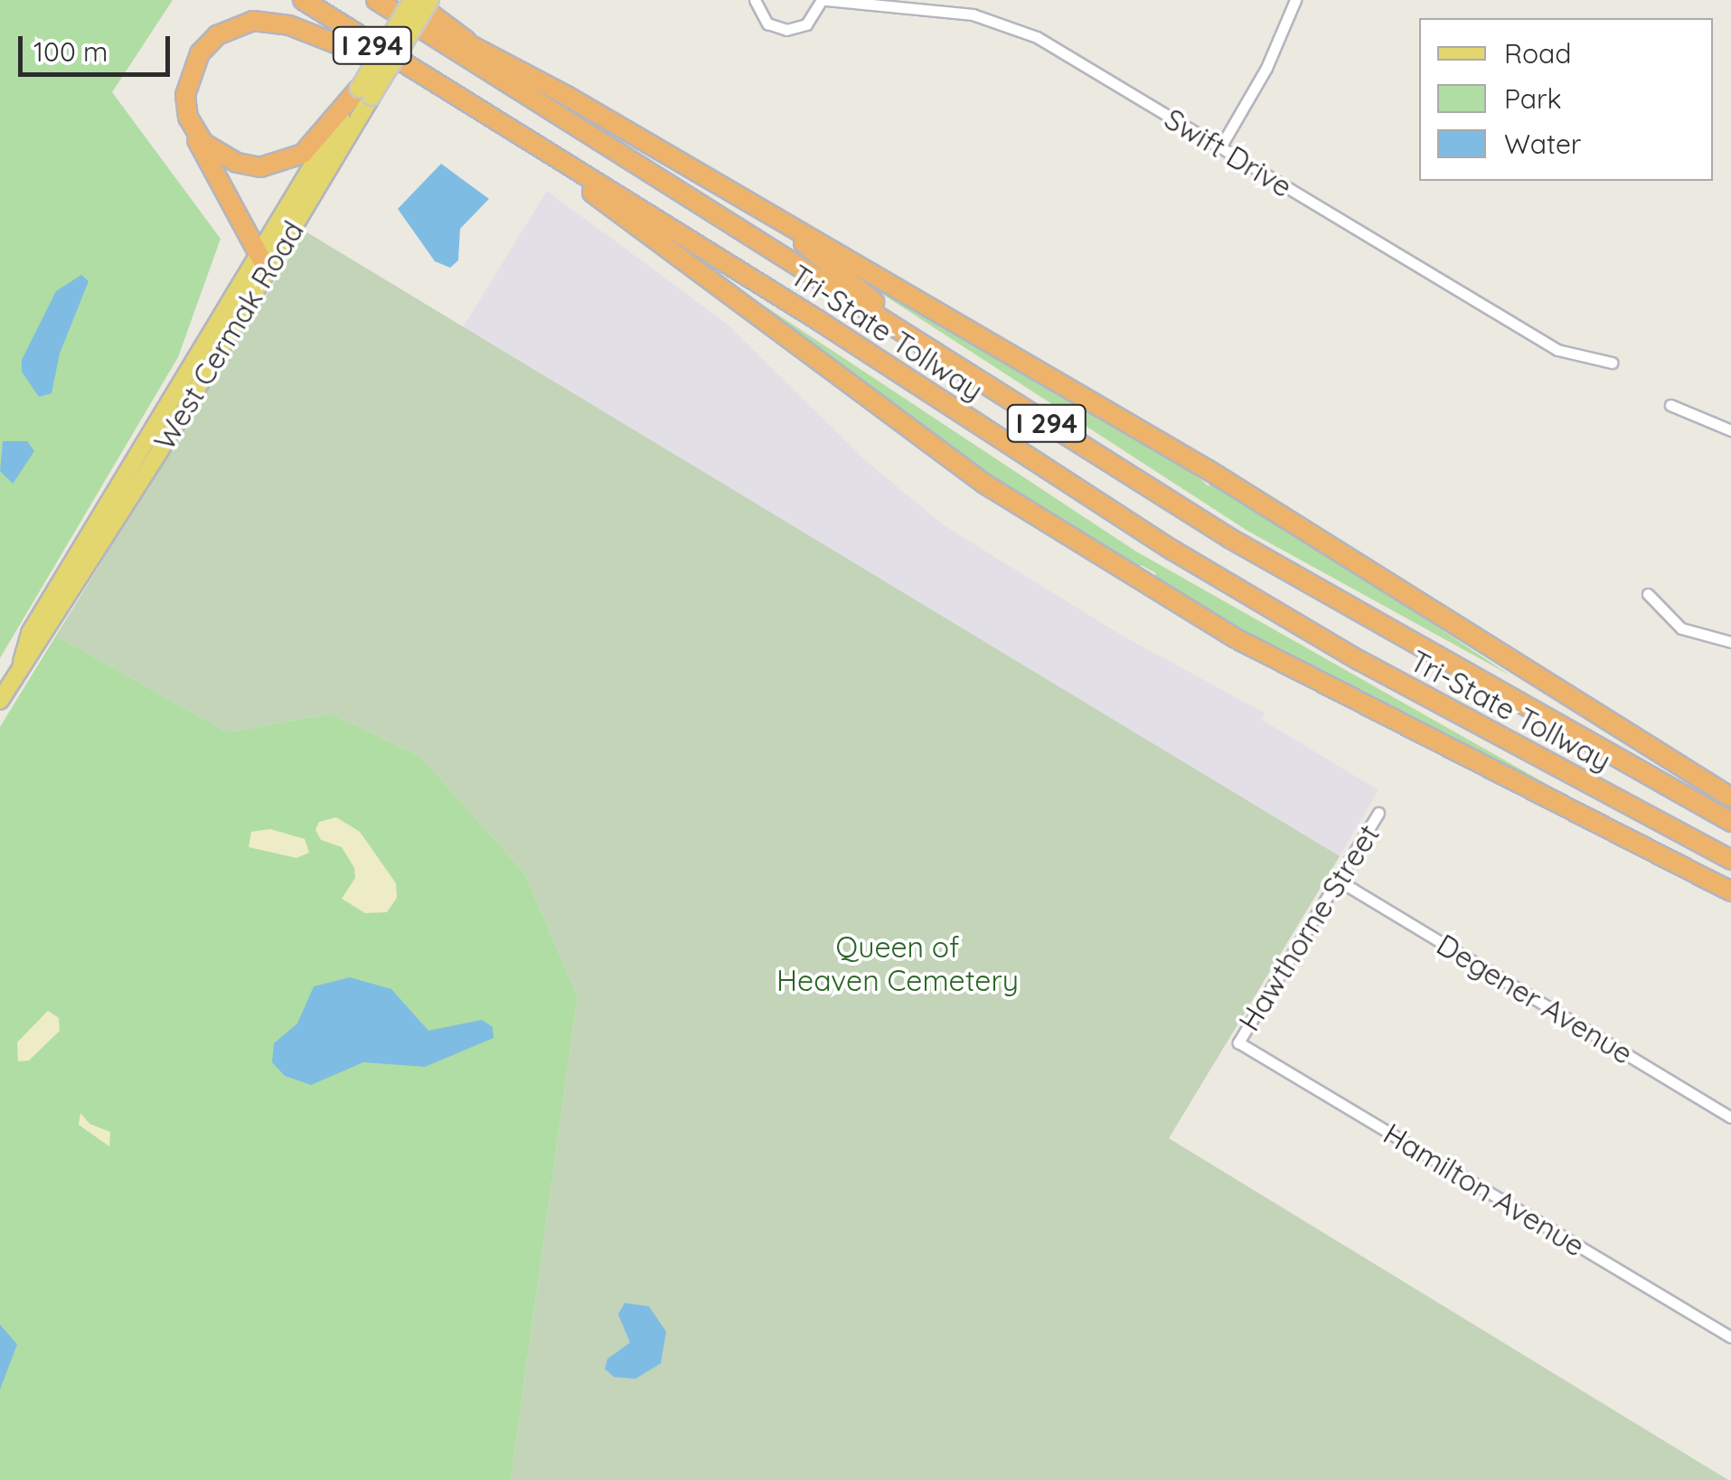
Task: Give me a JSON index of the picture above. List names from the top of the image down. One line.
{"streets":{"highway":["I 294","Tri-State Tollway"],"main road":["West Cermak Road"],"street":["Swift Drive","Hawthorne Street","Degener Avenue","Hamilton Avenue"]},"crossings":[["Hawthorne Street","Degener Avenue"],["Hawthorne Street","Hamilton Avenue"]],"parks":["Queen of Heaven Cemetery"],"legend":["Road","Park","Water"],"scale_bar":"100 m"}
